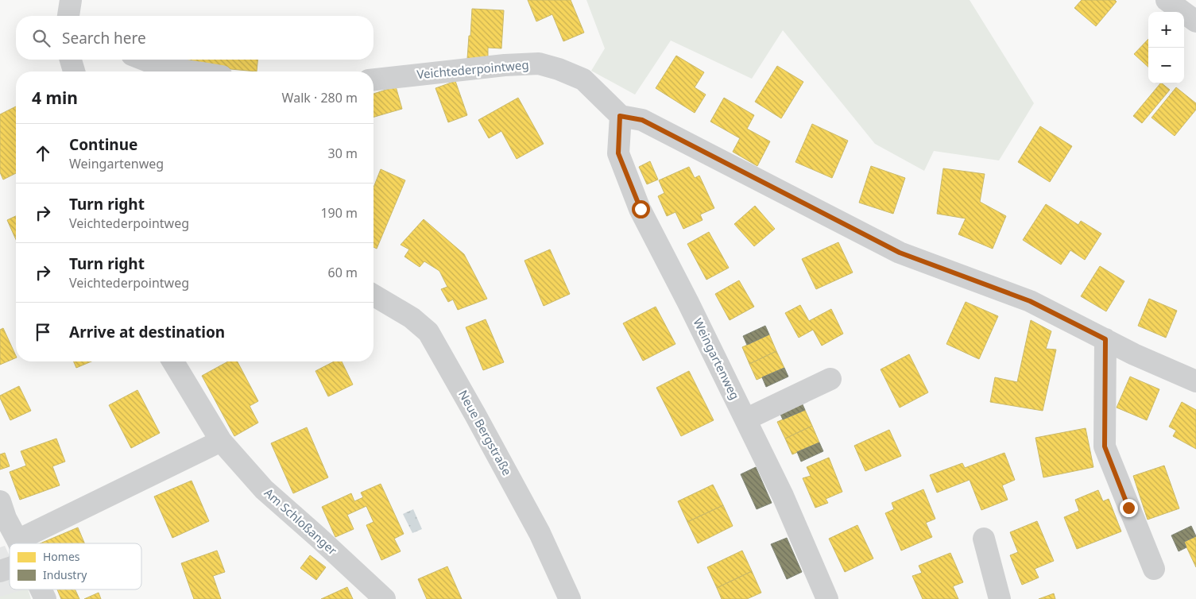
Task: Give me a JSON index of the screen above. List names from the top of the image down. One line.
{"streets":{"street":["Veichtederpointweg","Weingartenweg","Neue Bergstraße","Am Schloßanger"]},"crossings":[["Veichtederpointweg","Weingartenweg"]],"legend":["Homes","Industry"],"page":{"map_buttons":["+","−"],"search":"Search here","heading":["4 min","Walk · 280 m"],"list":[["Continue","Weingartenweg","30 m"],["Turn right","Veichtederpointweg","190 m"],["Turn right","Veichtederpointweg","60 m"],"Arrive at destination"]}}
